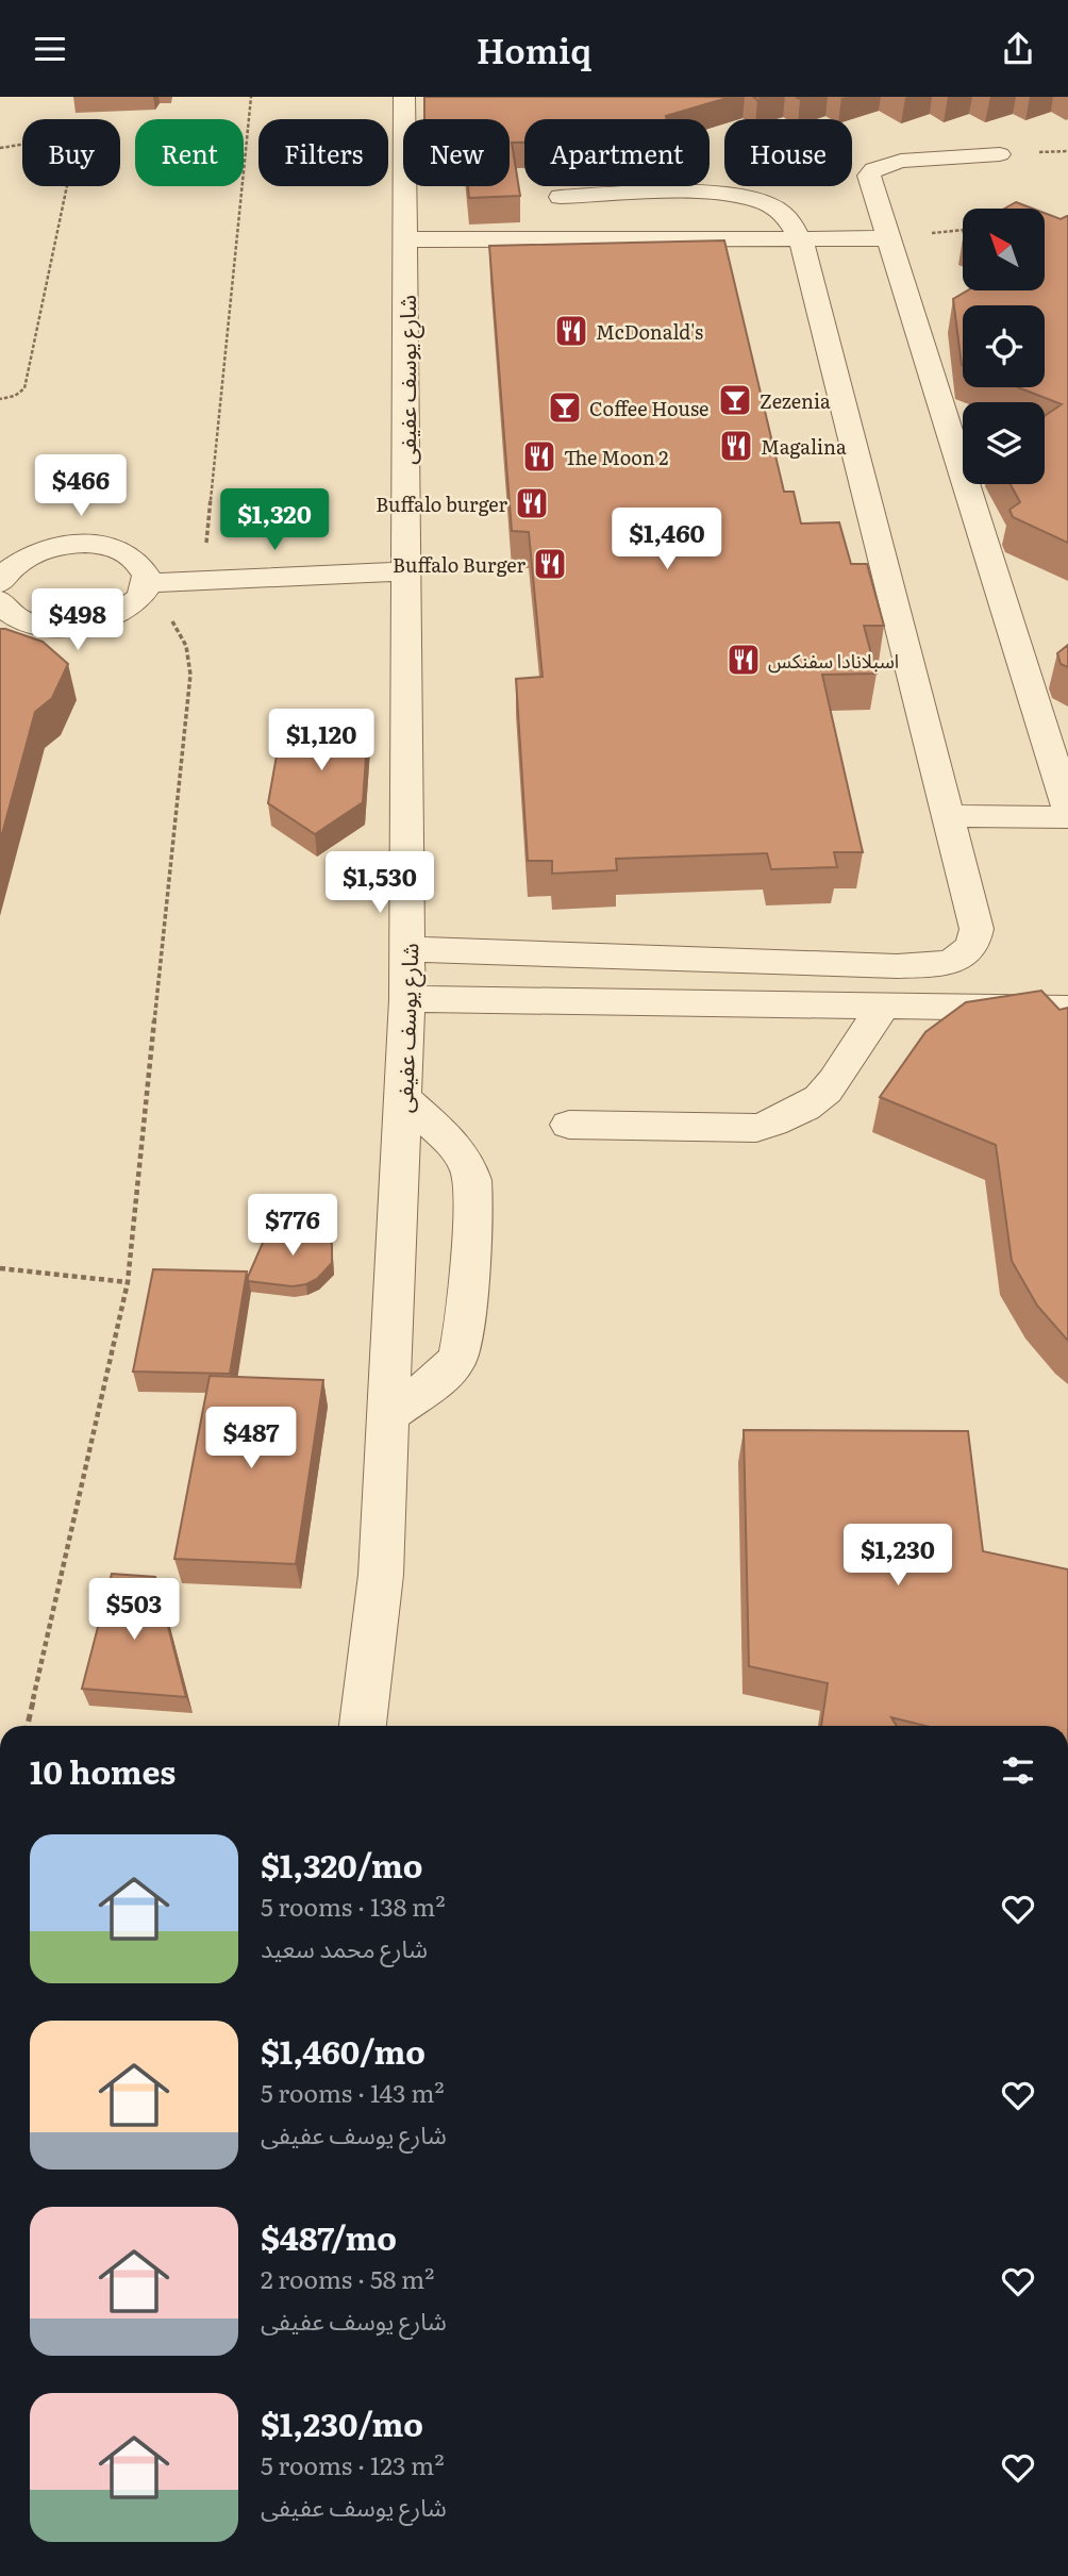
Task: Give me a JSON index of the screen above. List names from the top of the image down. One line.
{"streets":{"street":["شارع يوسف عفيفى"]},"places":{"restaurant":["McDonald's","Magalina","The Moon 2","Buffalo burger","Buffalo Burger","اسبلانادا سفنكس"],"bar":["Zezenia","Coffee House"]},"north":"top left","page":{"header":"Homiq","chip":["Buy","Rent","Filters","New","Apartment","House"],"price":["$466","$1,320","$1,460","$498","$1,120","$1,530","$776","$487","$1,230","$503"],"heading":"10 homes","list":[{"name":"$1,320/mo","note":"5 rooms · 138 m² · شارع محمد سعيد"},{"name":"$1,460/mo","note":"5 rooms · 143 m² · شارع يوسف عفيفى"},{"name":"$487/mo","note":"2 rooms · 58 m² · شارع يوسف عفيفى"},{"name":"$1,230/mo","note":"5 rooms · 123 m² · شارع يوسف عفيفى"}]}}
